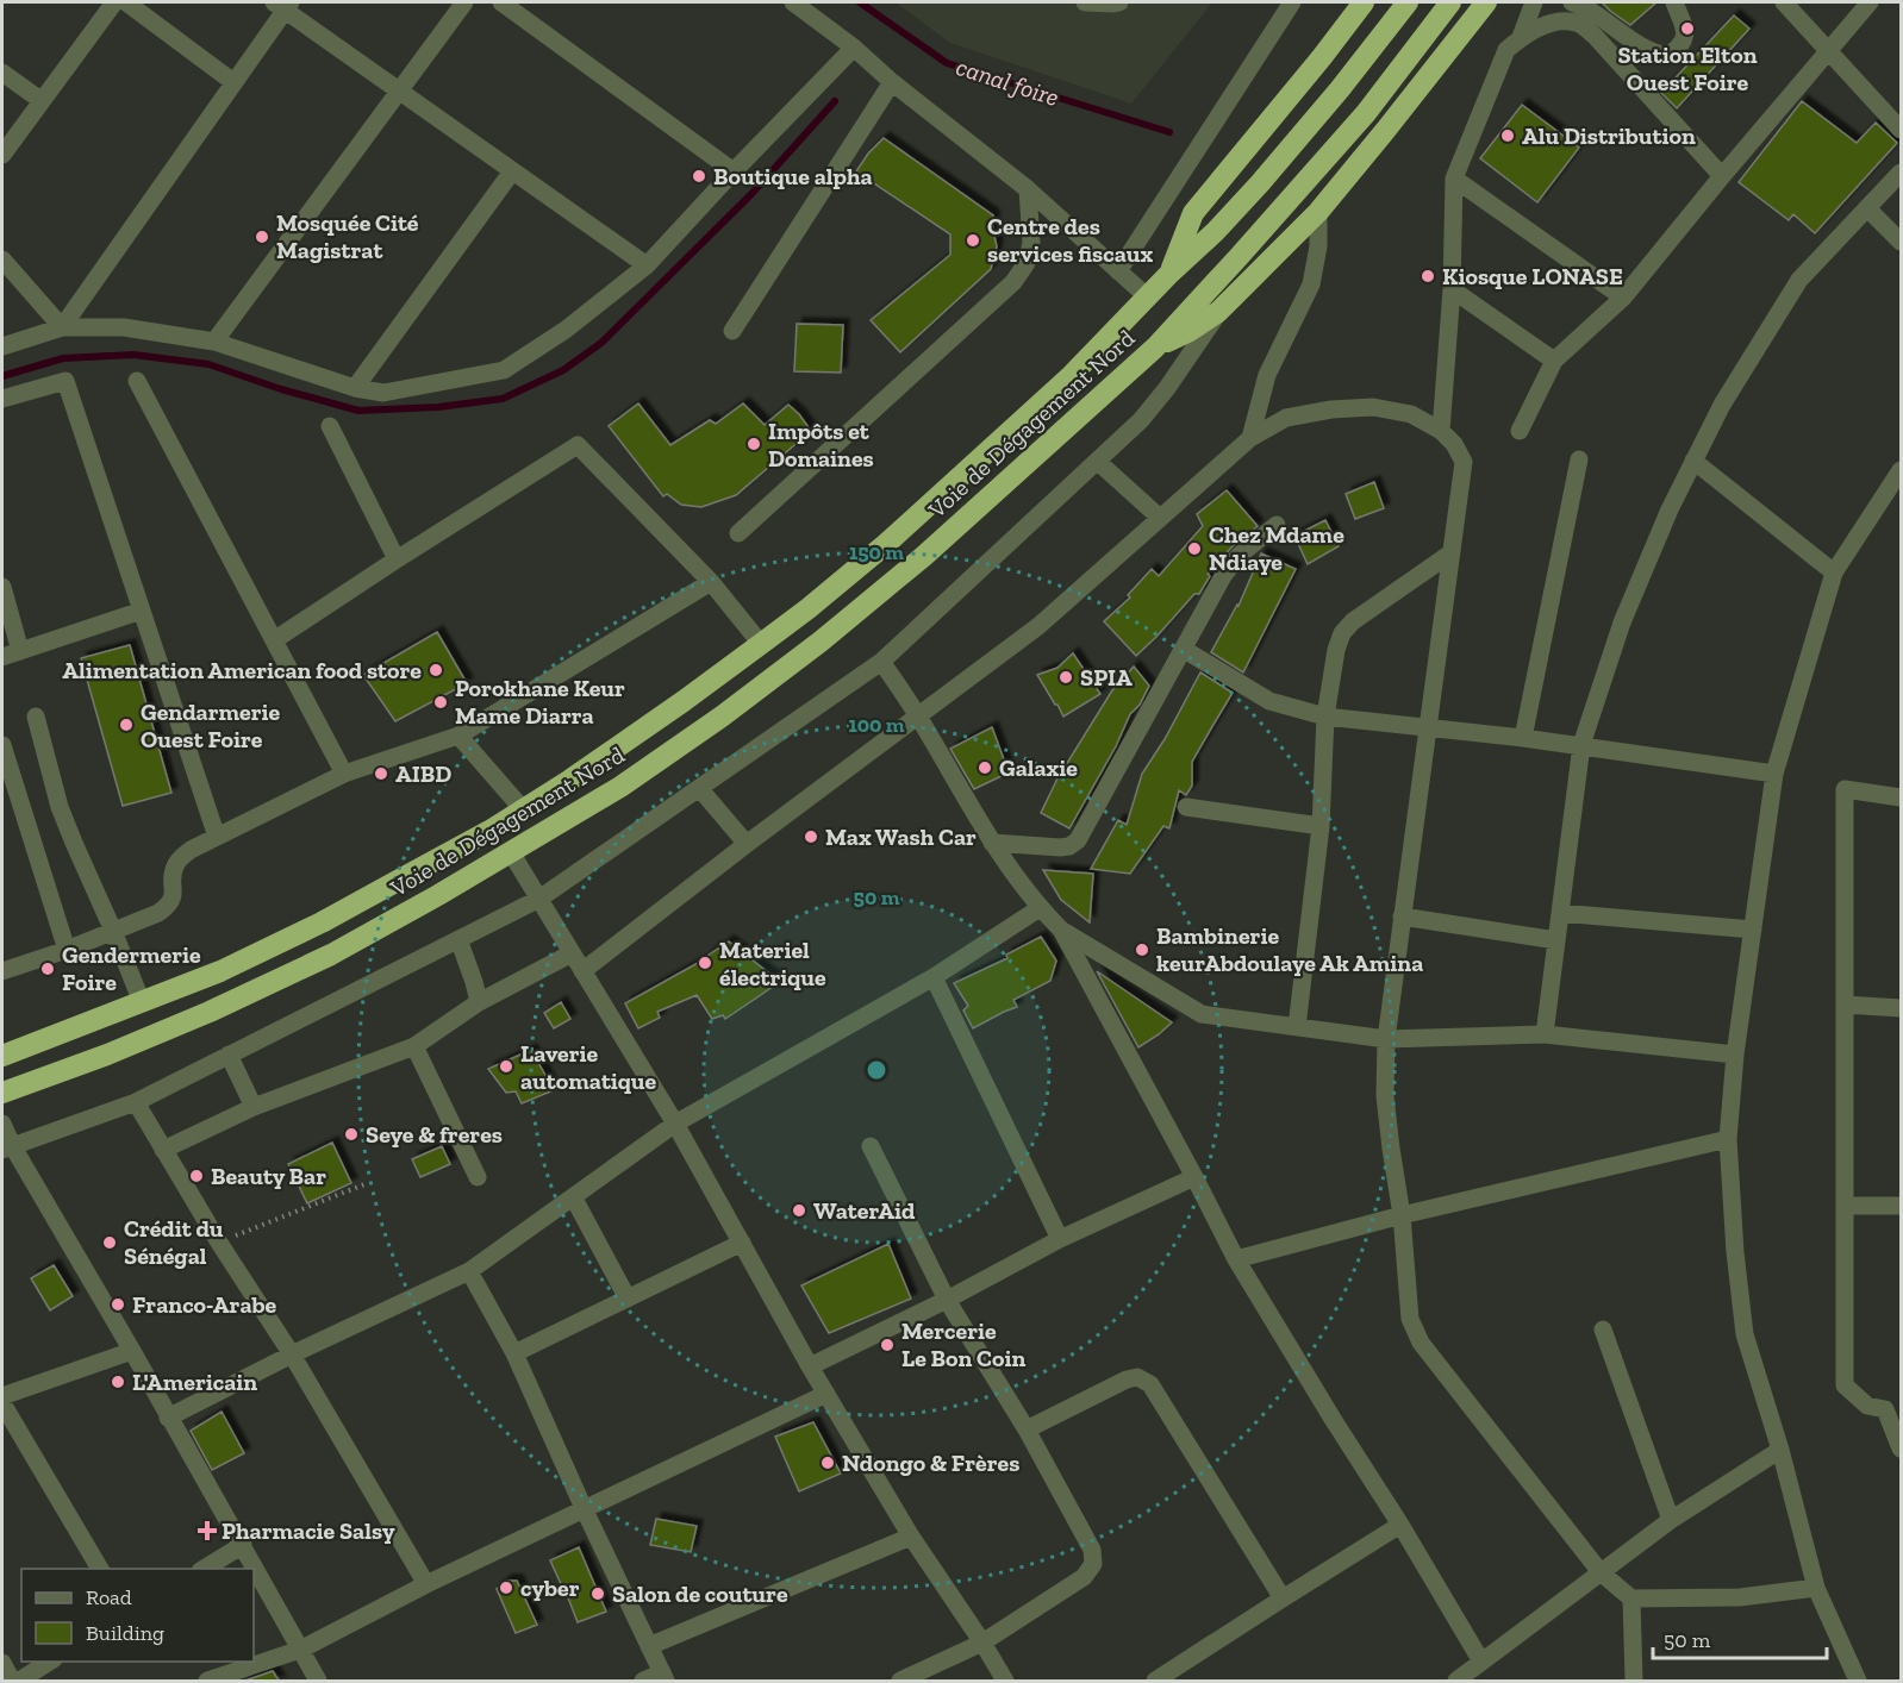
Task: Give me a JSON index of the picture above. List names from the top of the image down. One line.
{"streets":{"highway":["Voie de Dégagement Nord"]},"water":["canal foire"],"places":{"other":["Station Elton Ouest Foire","Alu Distribution","Boutique alpha","Mosquée Cité Magistrat","Centre des services fiscaux","Kiosque LONASE","Impôts et Domaines","Chez Mdame Ndiaye","Alimentation American food store","SPIA","Porokhane Keur Mame Diarra","Gendarmerie Ouest Foire","Galaxie","AIBD","Max Wash Car","Bambinerie keurAbdoulaye Ak Amina","Materiel électrique","Gendermerie Foire","Laverie automatique","Seye & freres","Beauty Bar","WaterAid","Crédit du Sénégal","Franco-Arabe","Mercerie Le Bon Coin","L'Americain","Ndongo & Frères","cyber","Salon de couture"],"health":["Pharmacie Salsy"]},"legend":["Road","Building"],"scale_bar":"50 m","rings":["150 m","100 m","50 m"]}
